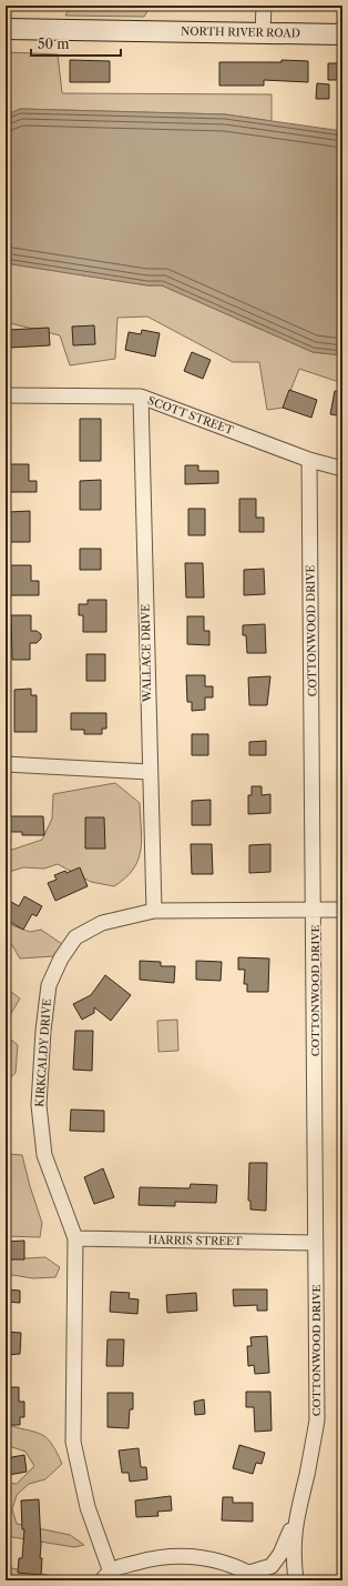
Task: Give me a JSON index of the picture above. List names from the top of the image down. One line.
{"streets":{"main road":["NORTH RIVER ROAD"],"street":["SCOTT STREET","COTTONWOOD DRIVE","WALLACE DRIVE","KIRKCALDY DRIVE","HARRIS STREET"]},"crossings":[["SCOTT STREET","COTTONWOOD DRIVE"],["SCOTT STREET","WALLACE DRIVE"],["COTTONWOOD DRIVE","KIRKCALDY DRIVE"],["COTTONWOOD DRIVE","HARRIS STREET"],["WALLACE DRIVE","KIRKCALDY DRIVE"],["KIRKCALDY DRIVE","HARRIS STREET"]],"scale_bar":"50 m"}
